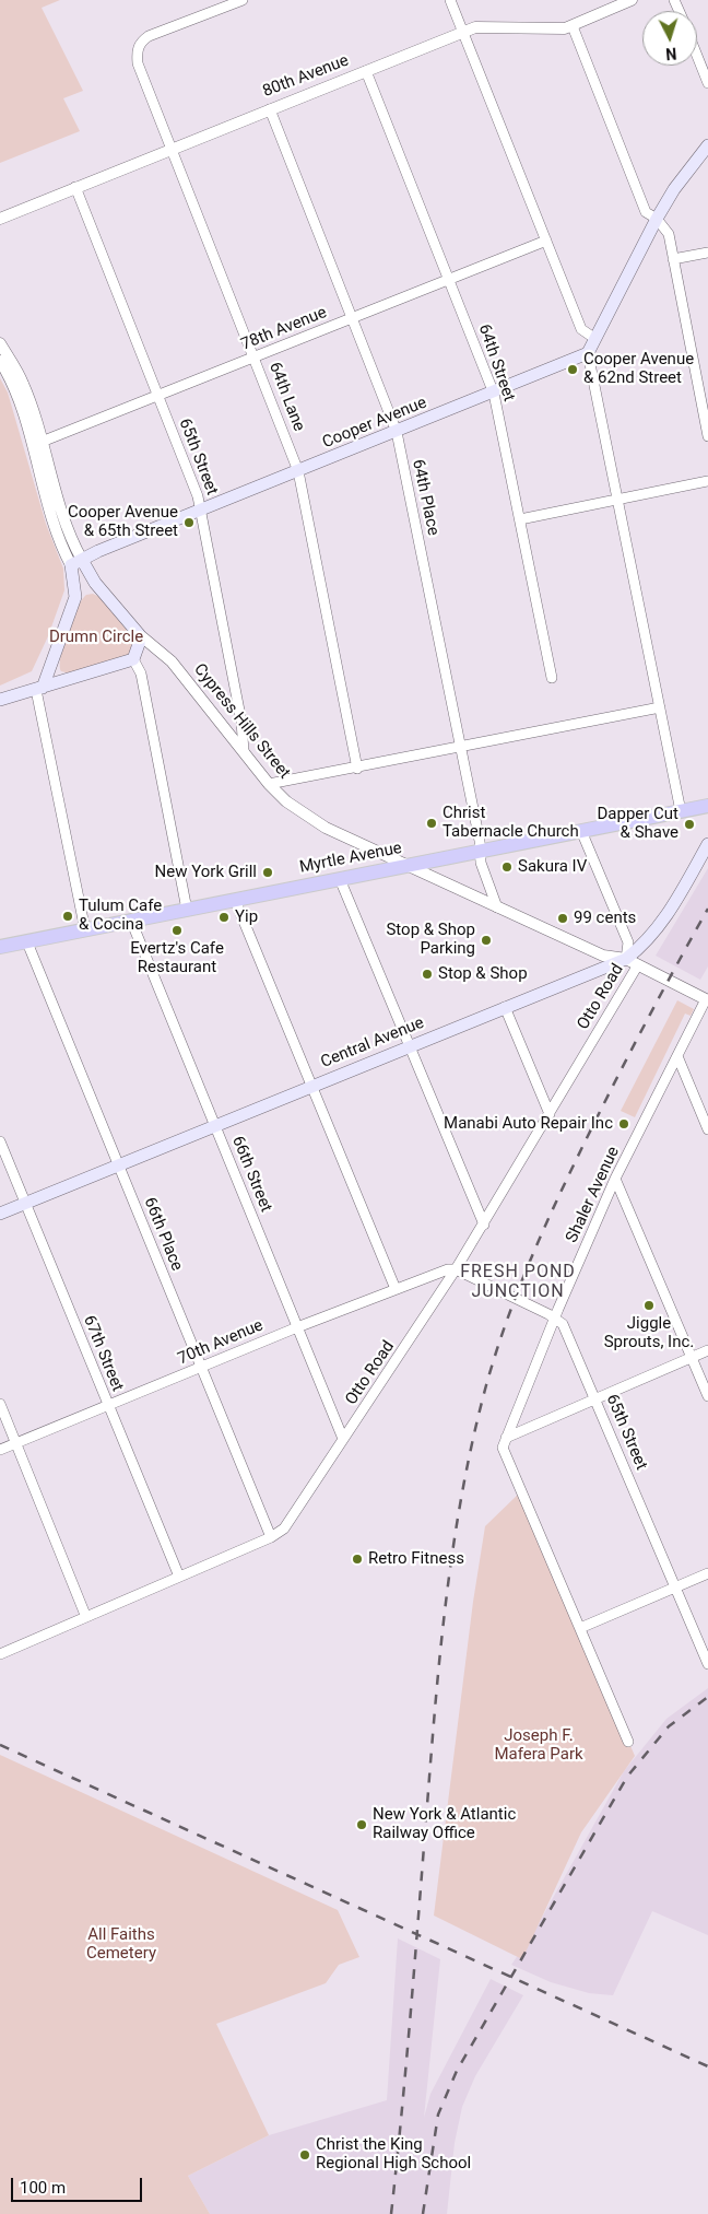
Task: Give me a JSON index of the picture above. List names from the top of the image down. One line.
{"streets":{"main road":["Cooper Avenue","Cypress Hills Street","Myrtle Avenue","Central Avenue"],"street":["80th Avenue","78th Avenue","64th Street","64th Lane","65th Street","64th Place","Otto Road","66th Street","Shaler Avenue","66th Place","70th Avenue","67th Street"]},"crossings":[["80th Avenue","64th Street"],["80th Avenue","64th Lane"],["80th Avenue","65th Street"],["80th Avenue","64th Place"],["78th Avenue","64th Street"],["78th Avenue","64th Lane"],["78th Avenue","65th Street"],["78th Avenue","64th Place"],["78th Avenue","Cypress Hills Street"],["64th Street","Cooper Avenue"],["64th Lane","Cooper Avenue"],["Cooper Avenue","65th Street"],["Cooper Avenue","64th Place"],["Cooper Avenue","Cypress Hills Street"],["65th Street","Cypress Hills Street"],["65th Street","Otto Road"],["65th Street","Shaler Avenue"],["65th Street","70th Avenue"],["64th Place","Cypress Hills Street"],["64th Place","Myrtle Avenue"],["Cypress Hills Street","Myrtle Avenue"],["Cypress Hills Street","Otto Road"],["Cypress Hills Street","Central Avenue"],["Cypress Hills Street","Shaler Avenue"],["Myrtle Avenue","66th Street"],["Myrtle Avenue","66th Place"],["Otto Road","66th Street"],["Otto Road","66th Place"],["Otto Road","70th Avenue"],["Otto Road","67th Street"],["Central Avenue","66th Street"],["Central Avenue","66th Place"],["Central Avenue","67th Street"],["66th Street","70th Avenue"],["66th Place","70th Avenue"],["70th Avenue","67th Street"]],"districts":["FRESH POND JUNCTION"],"parks":["Drumn Circle","Joseph F. Mafera Park","All Faiths Cemetery"],"places":["Cooper Avenue & 62nd Street","Cooper Avenue & 65th Street","Christ Tabernacle Church","Dapper Cut & Shave","Sakura IV","New York Grill","Tulum Cafe & Cocina","Yip","99 cents","Evertz's Cafe Restaurant","Stop & Shop Parking","Stop & Shop","Manabi Auto Repair Inc","Jiggle Sprouts, Inc.","Retro Fitness","New York & Atlantic Railway Office","Christ the King Regional High School"],"scale_bar":"100 m","north":"bottom"}
